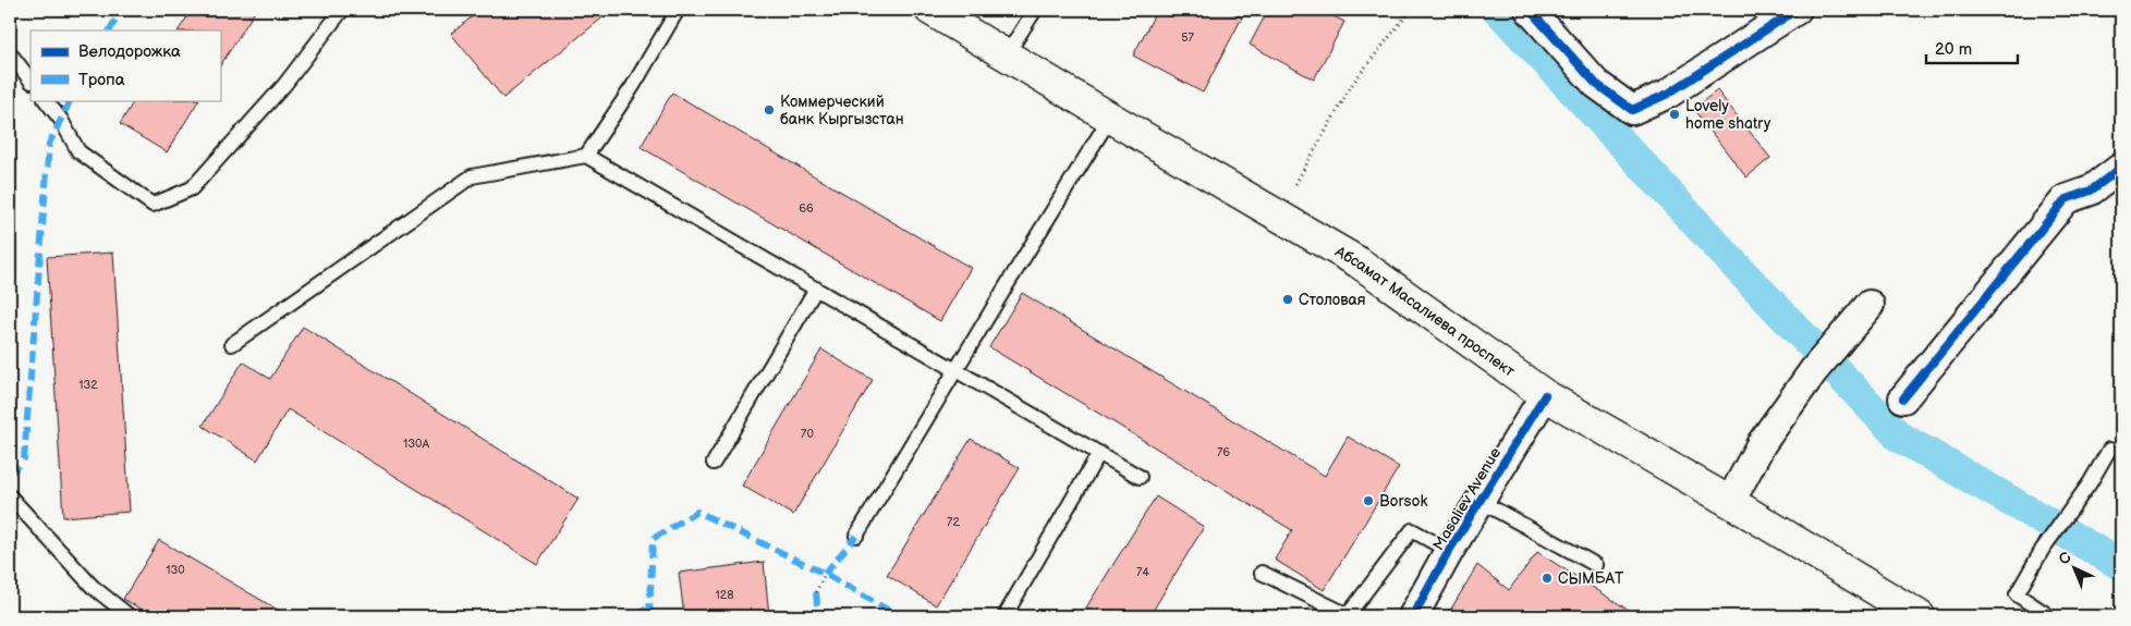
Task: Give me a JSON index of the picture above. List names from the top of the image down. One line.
{"streets":{"main road":["Абсамат Масалиева проспект"],"street":["Masaliev Avenue"]},"crossings":[["Абсамат Масалиева проспект","Masaliev Avenue"]],"places":["Коммерческий банк Кыргызстан","Lovely home shatry","Столовая","Borsok","СЫМБАТ"],"house_numbers":["57","66","132","70","130А","76","72","130","74","128"],"legend":["Велодорожка","Тропа"],"scale_bar":"20 m","north":"top left"}
